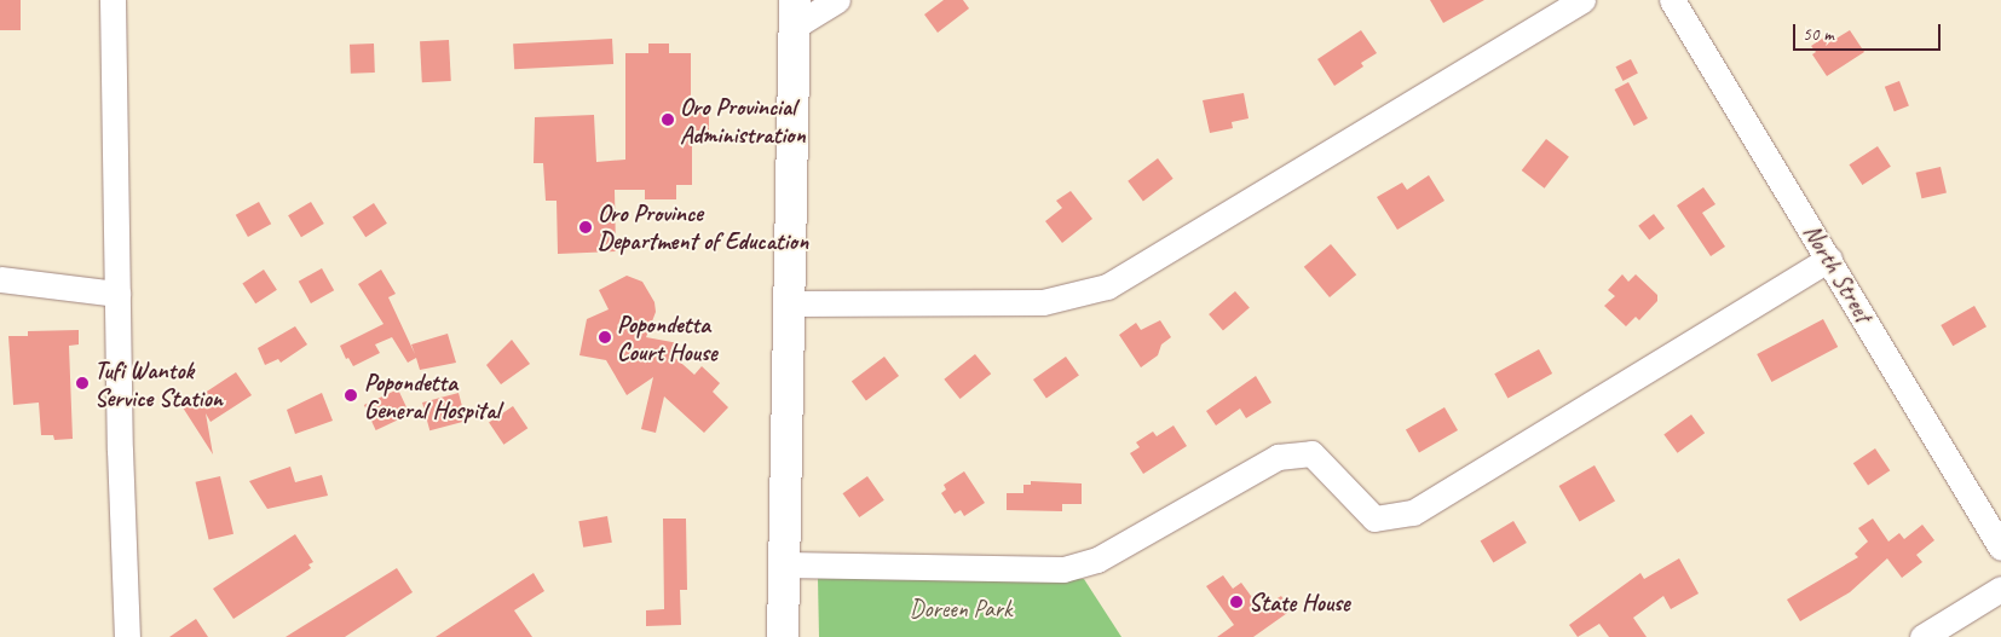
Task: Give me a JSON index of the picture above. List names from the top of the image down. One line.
{"streets":{"street":["North Street"]},"parks":["Doreen Park"],"places":["Oro Provincial Administration","Oro Province Department of Education","Popondetta Court House","Tufi Wantok Service Station","Popondetta General Hospital","State House"],"scale_bar":"50 m"}
